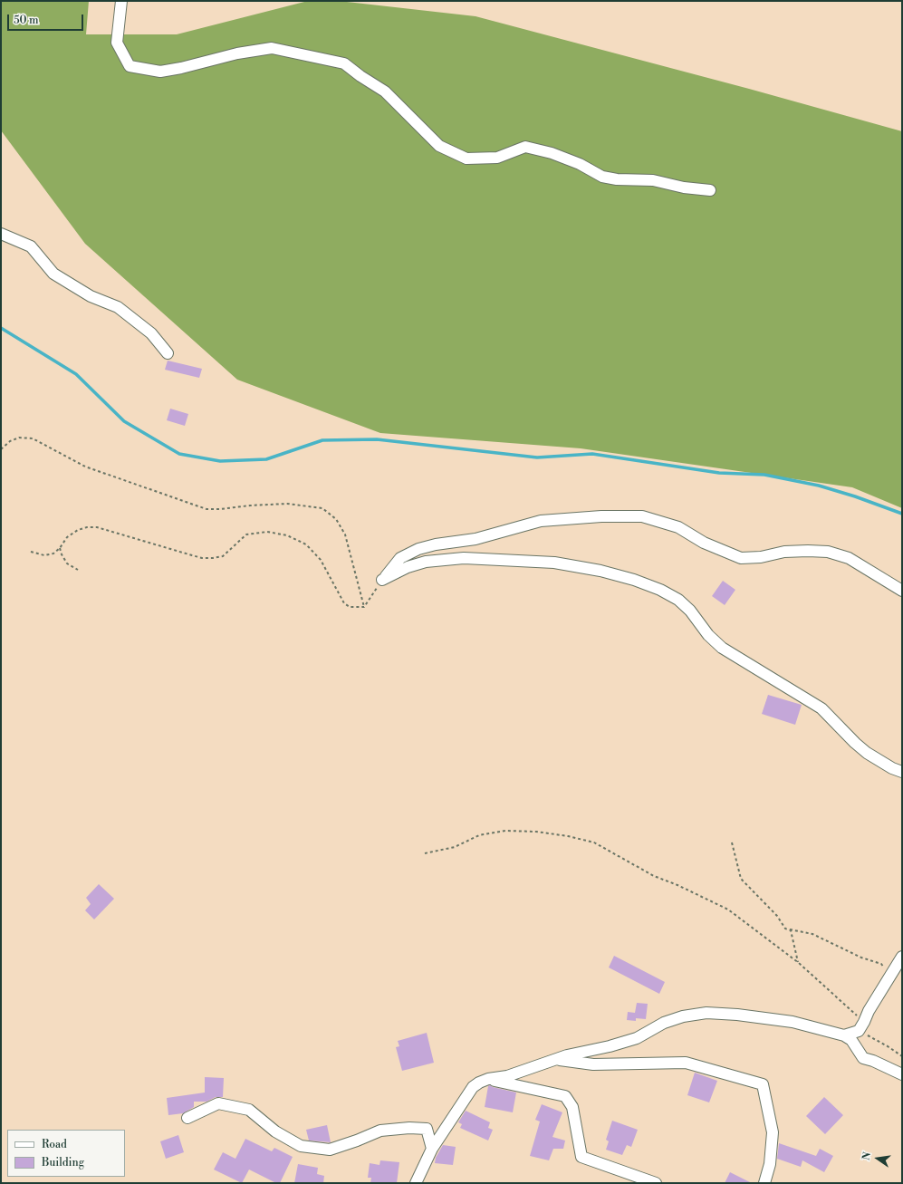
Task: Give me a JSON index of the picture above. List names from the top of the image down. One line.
{"legend":["Road","Building"],"scale_bar":"50 m","north":"left"}
